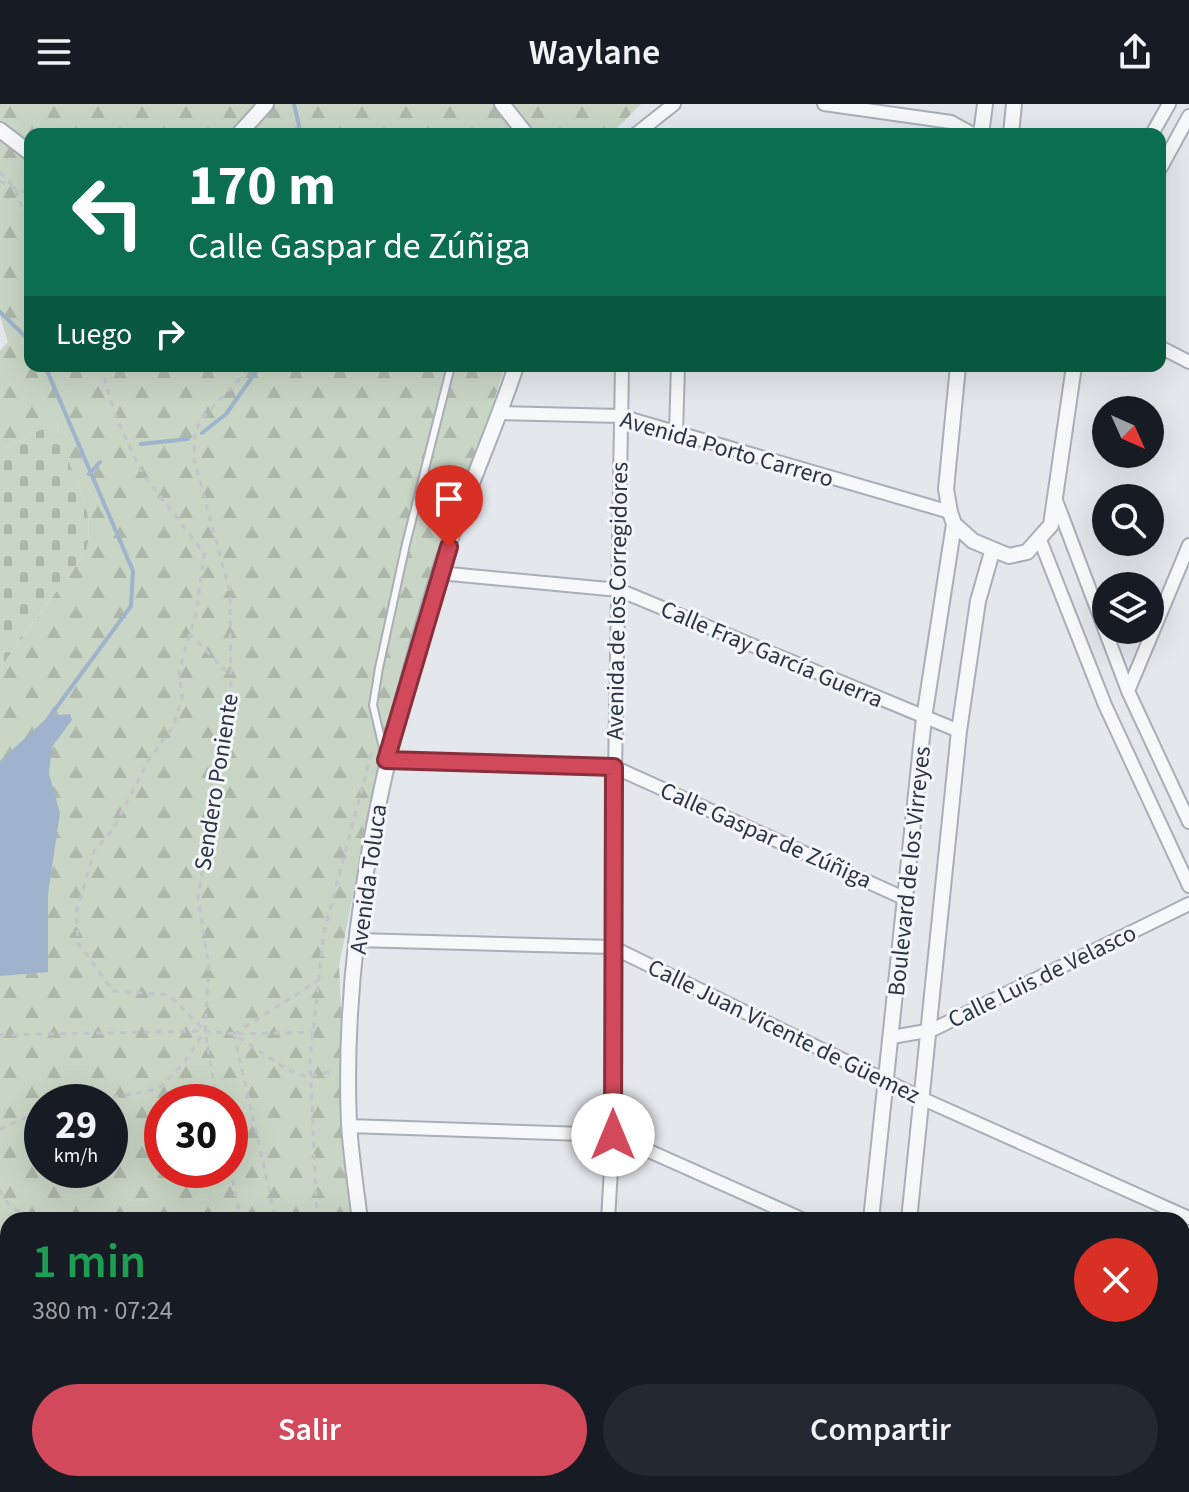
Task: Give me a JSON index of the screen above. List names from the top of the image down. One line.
{"streets":{"street":["Avenida Porto Carrero","Avenida de los Corregidores","Calle Fray García Guerra","Calle Gaspar de Zúñiga","Boulevard de los Virreyes","Avenida Toluca","Calle Luis de Velasco","Calle Juan Vicente de Güemez"],"path":["Sendero Poniente"]},"crossings":[["Avenida Porto Carrero","Avenida de los Corregidores"],["Avenida Porto Carrero","Boulevard de los Virreyes"],["Avenida Porto Carrero","Avenida Toluca"],["Avenida de los Corregidores","Calle Fray García Guerra"],["Avenida de los Corregidores","Calle Gaspar de Zúñiga"],["Avenida de los Corregidores","Calle Juan Vicente de Güemez"],["Calle Fray García Guerra","Boulevard de los Virreyes"],["Calle Fray García Guerra","Avenida Toluca"],["Calle Gaspar de Zúñiga","Boulevard de los Virreyes"],["Calle Gaspar de Zúñiga","Avenida Toluca"],["Boulevard de los Virreyes","Calle Luis de Velasco"],["Boulevard de los Virreyes","Calle Juan Vicente de Güemez"],["Avenida Toluca","Calle Juan Vicente de Güemez"]],"north":"bottom right","page":{"header":"Waylane","turn":["170 m","Calle Gaspar de Zúñiga"],"then":"Luego","speed":"29 km/h","limit":"30","heading":["1 min","380 m · 07:24"],"buttons":["Salir","Compartir"]}}
